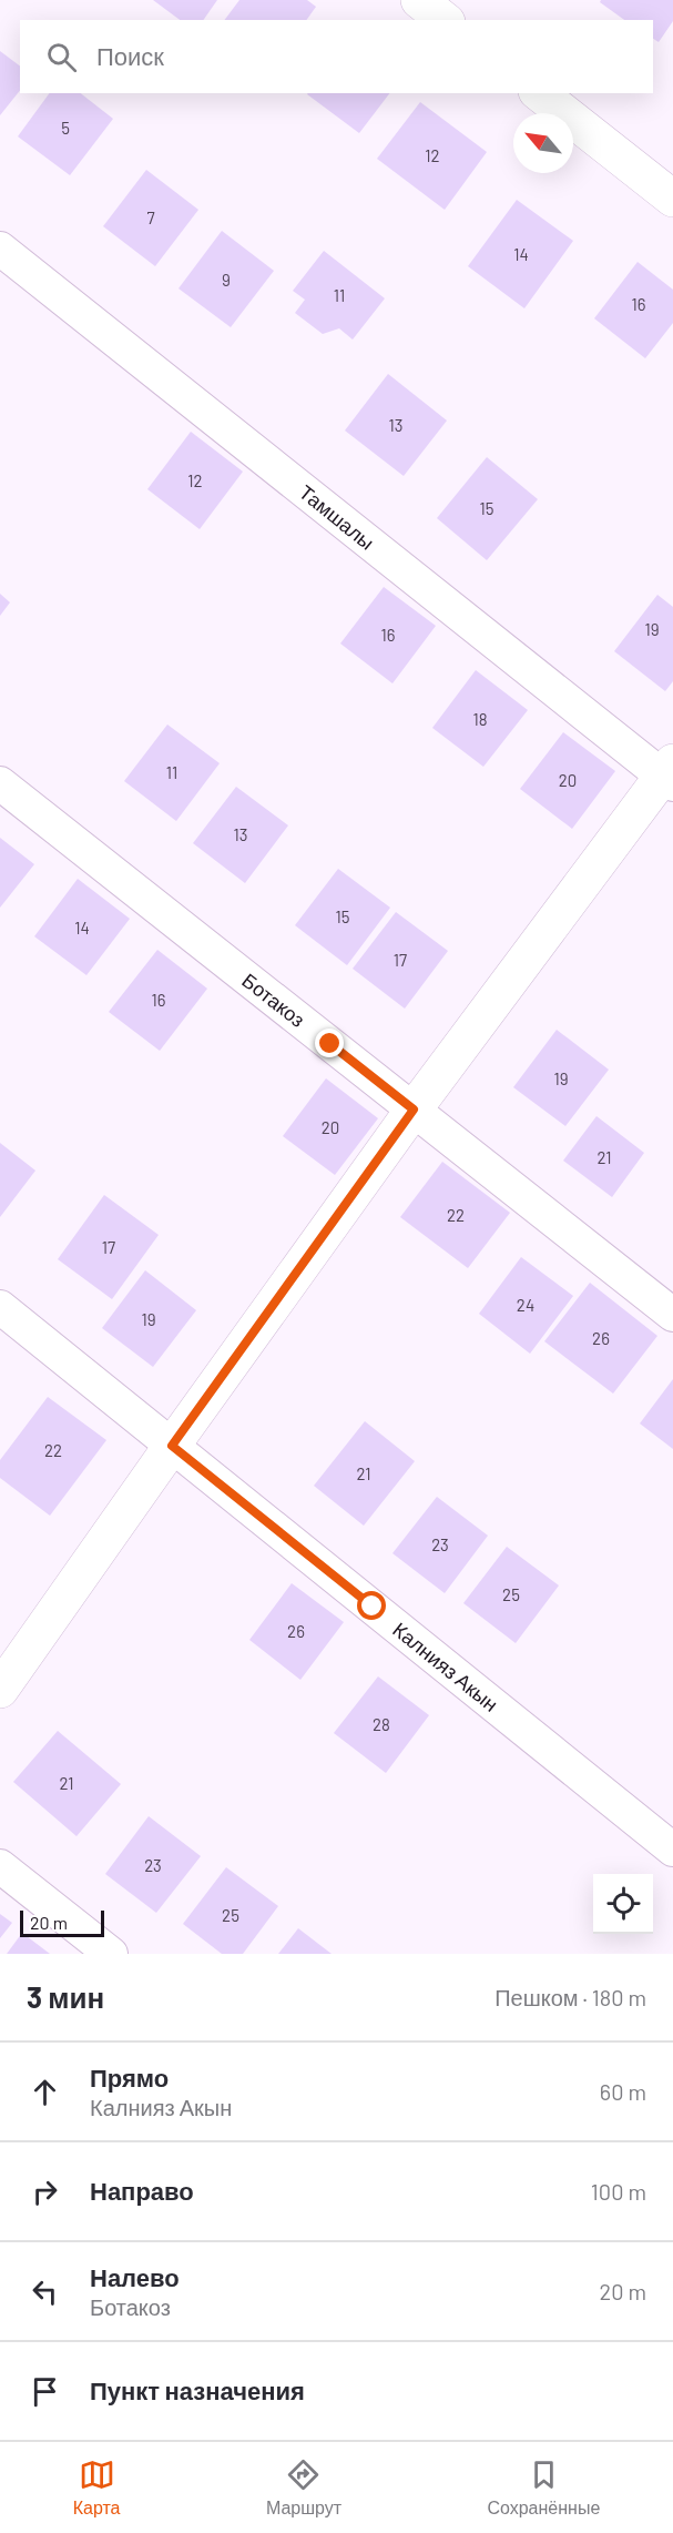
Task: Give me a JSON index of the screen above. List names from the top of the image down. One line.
{"streets":{"street":["Тамшалы","Ботакоз","Калнияз Акын"]},"house_numbers":["5","12","7","14","9","11","16","13","12","15","19","16","18","11","20","13","15","14","17","16","19","20","21","22","17","24","19","26","22","21","23","25","26","28","21","23","25"],"scale_bar":"20 m","north":"top left","page":{"search":"Поиск","scale":"20 m","heading":["3 мин","Пешком · 180 m"],"list":[["Прямо","Калнияз Акын","60 m"],["Направо","100 m"],["Налево","Ботакоз","20 m"],"Пункт назначения"],"nav":["Карта","Маршрут","Сохранённые"]}}
